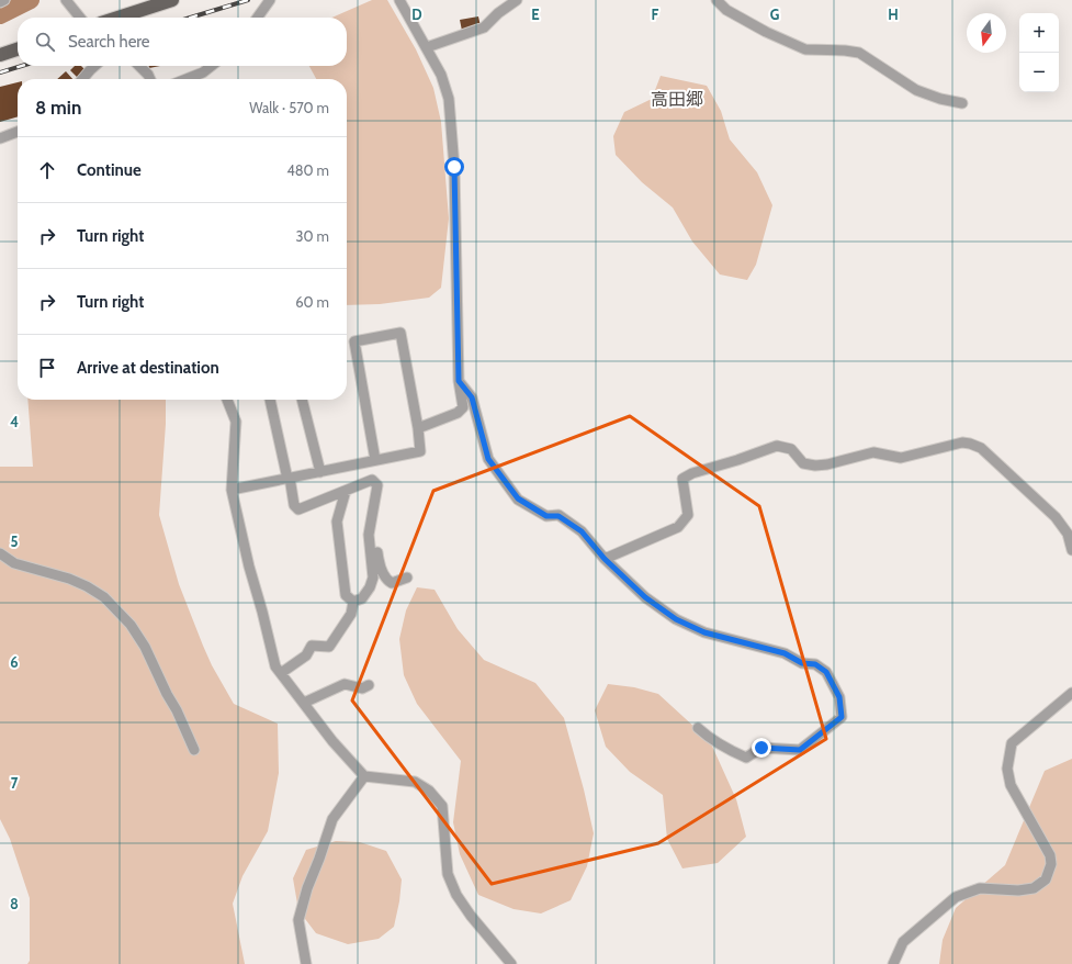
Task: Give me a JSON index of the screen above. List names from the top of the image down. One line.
{"districts":["高田郷"],"north":"bottom","page":{"map_buttons":["+","−"],"search":"Search here","heading":["8 min","Walk · 570 m"],"list":[["Continue","480 m"],["Turn right","30 m"],["Turn right","60 m"],"Arrive at destination"]},"grid":{"columns":["D","E","F","G","H"],"rows":["4","5","6","7","8"]}}
